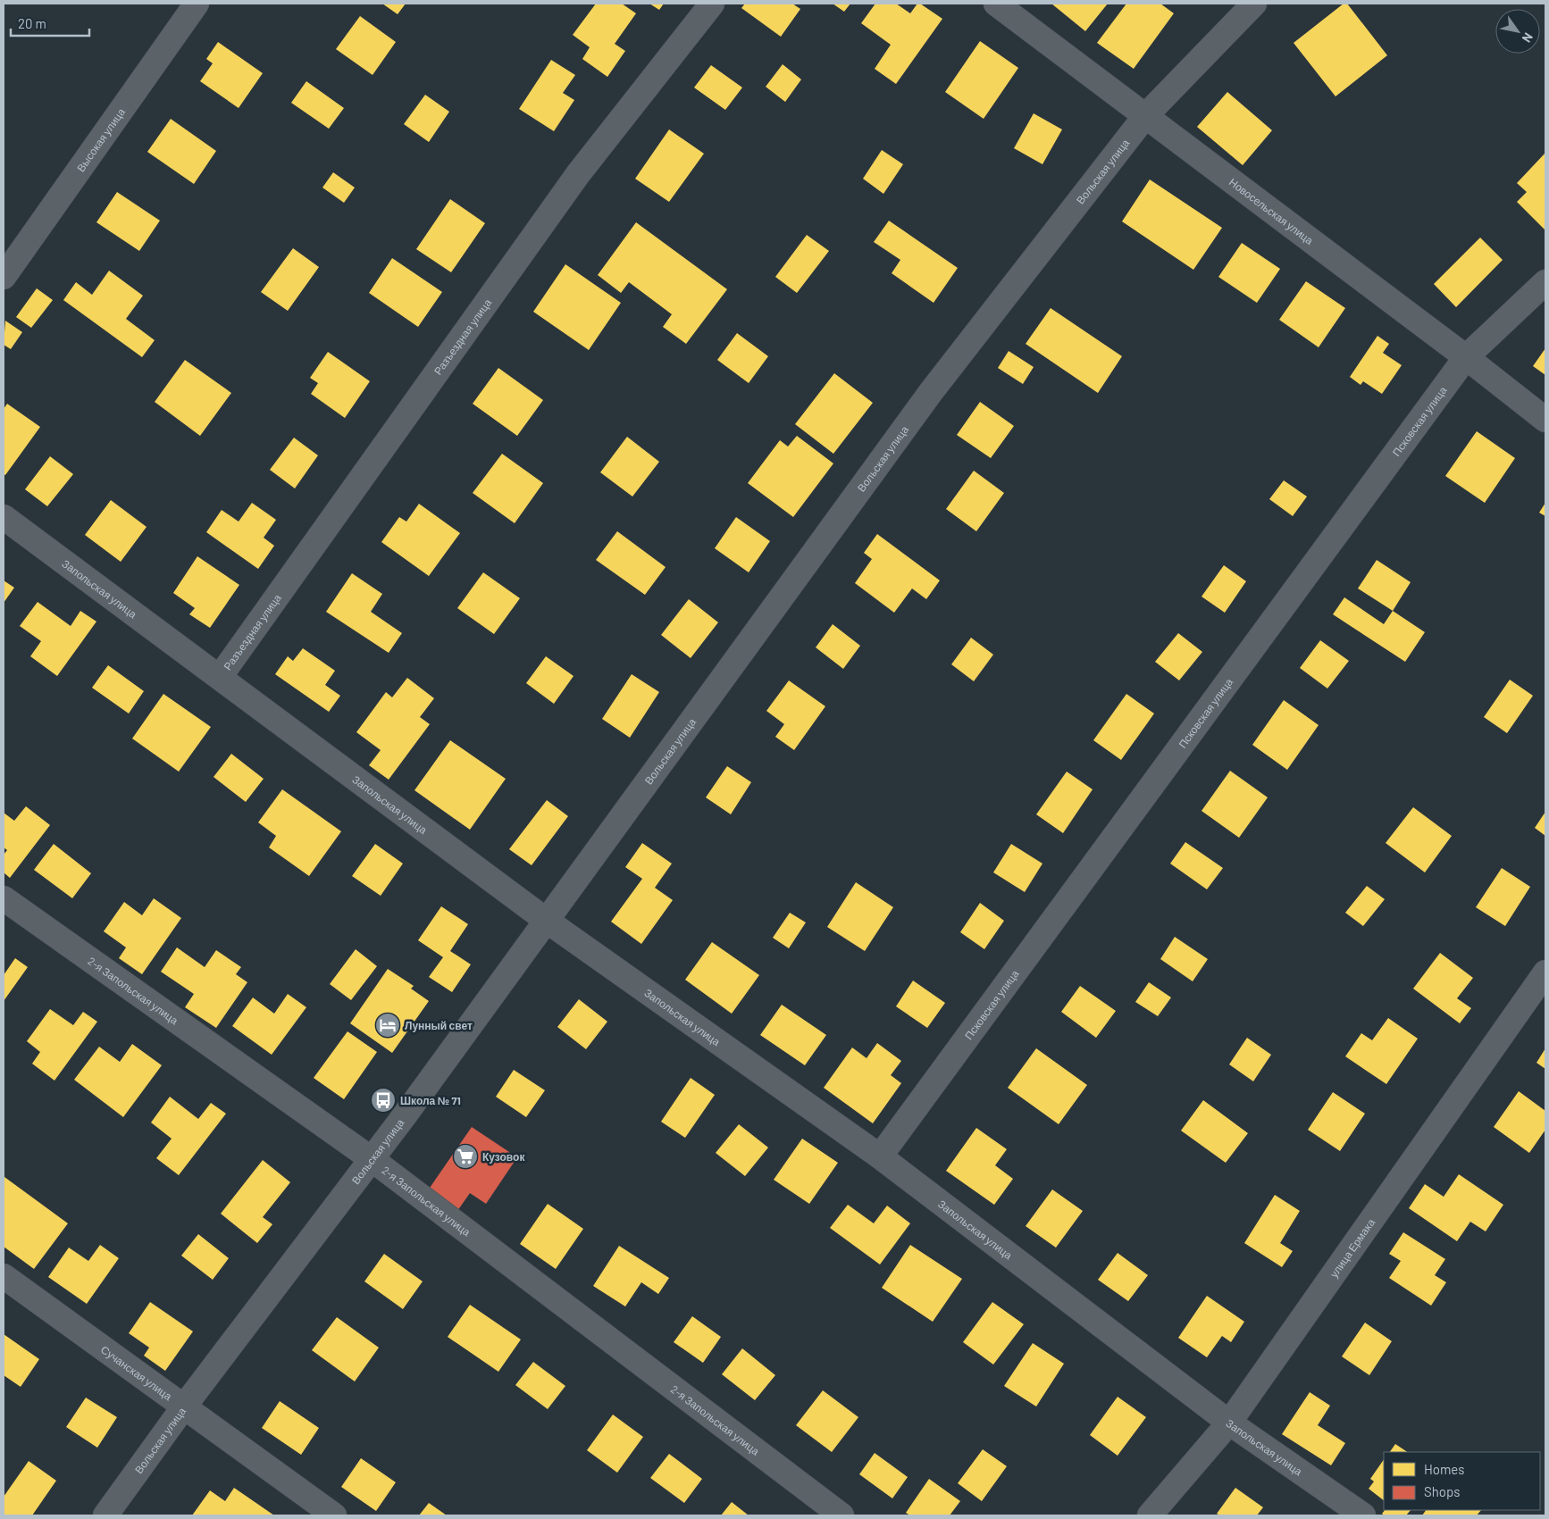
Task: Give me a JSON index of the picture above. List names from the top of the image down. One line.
{"streets":{"street":["Высокая улица","Вольская улица","Новосельская улица","Разъездная улица","Псковская улица","Запольская улица","2-я Запольская улица","улица Ермака","Сучанская улица"]},"crossings":[["Вольская улица","Новосельская улица"],["Вольская улица","Запольская улица"],["Вольская улица","2-я Запольская улица"],["Вольская улица","Сучанская улица"],["Новосельская улица","Псковская улица"],["Разъездная улица","Запольская улица"],["Псковская улица","Запольская улица"],["Запольская улица","улица Ермака"]],"places":{"hotel":["Лунный свет"],"bus stop":["Школа № 71"],"supermarket":["Кузовок"]},"legend":["Homes","Shops"],"scale_bar":"20 m","north":"bottom right"}
